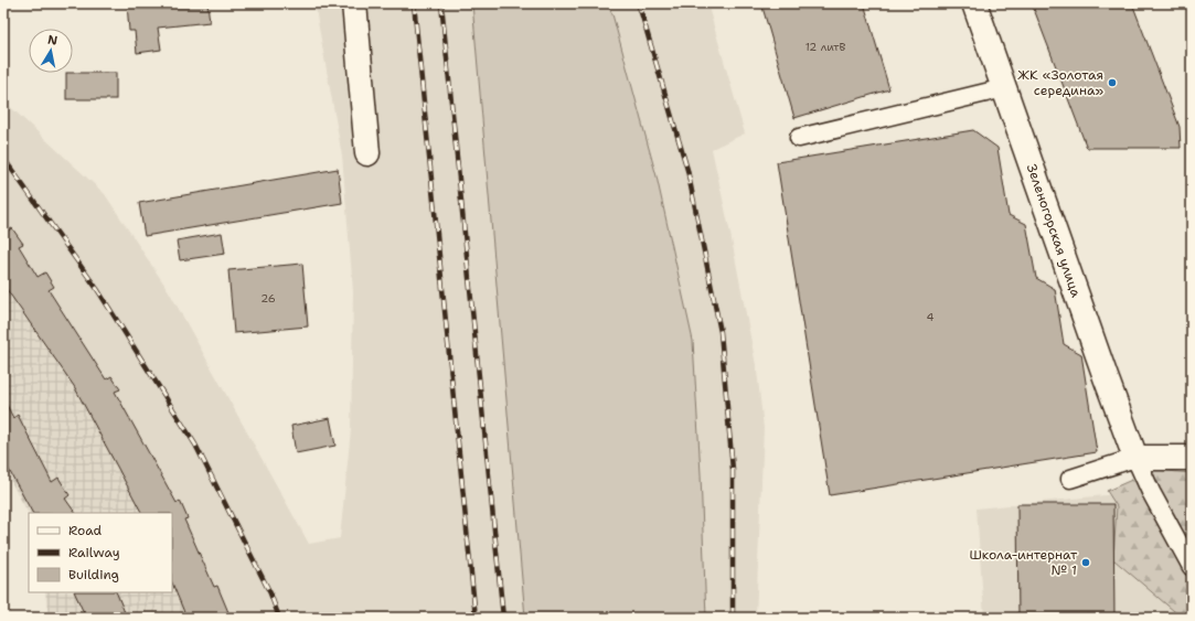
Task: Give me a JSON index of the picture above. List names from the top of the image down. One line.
{"streets":{"street":["Зеленогорская улица"]},"places":["ЖК «Золотая середина»","Школа-интернат № 1"],"house_numbers":["12 литВ","26","4"],"legend":["Road","Railway","Building"],"north":"top"}
